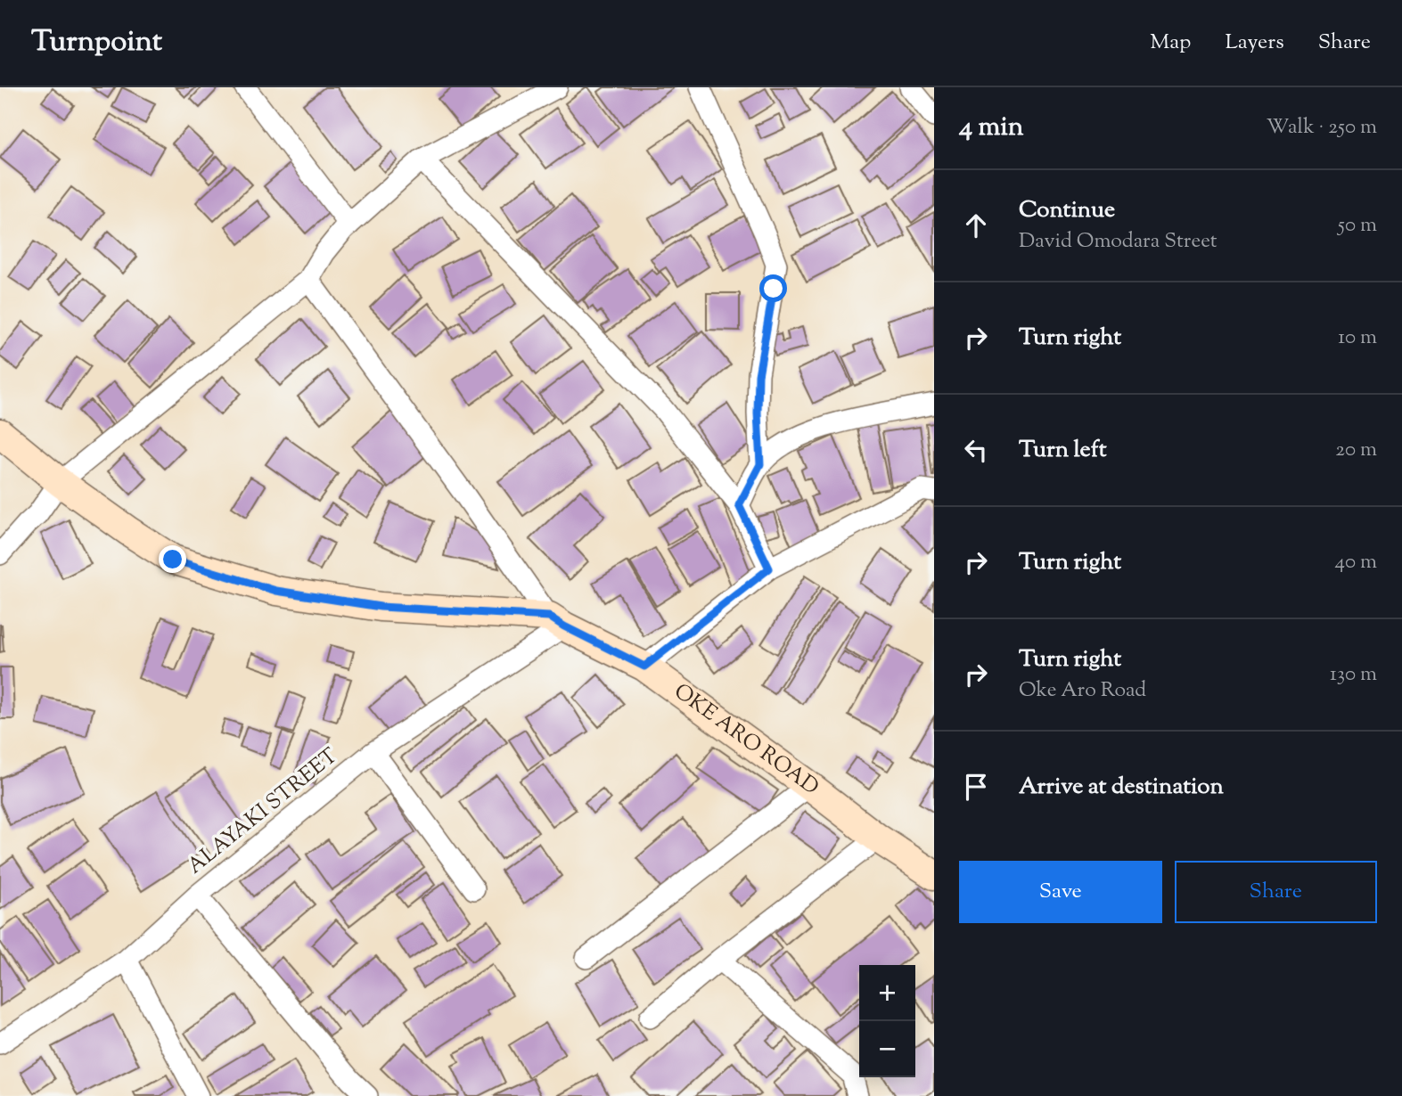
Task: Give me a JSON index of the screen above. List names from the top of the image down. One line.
{"streets":{"main road":["OKE ARO ROAD"],"street":["ALAYAKI STREET"]},"crossings":[["OKE ARO ROAD","ALAYAKI STREET"]],"page":{"header":"Turnpoint","nav":["Map","Layers","Share"],"heading":["4 min","Walk · 250 m"],"list":[["Continue","David Omodara Street","50 m"],["Turn right","10 m"],["Turn left","20 m"],["Turn right","40 m"],["Turn right","Oke Aro Road","130 m"],"Arrive at destination"],"buttons":["Save","Share"],"map_buttons":["+","−"]}}
